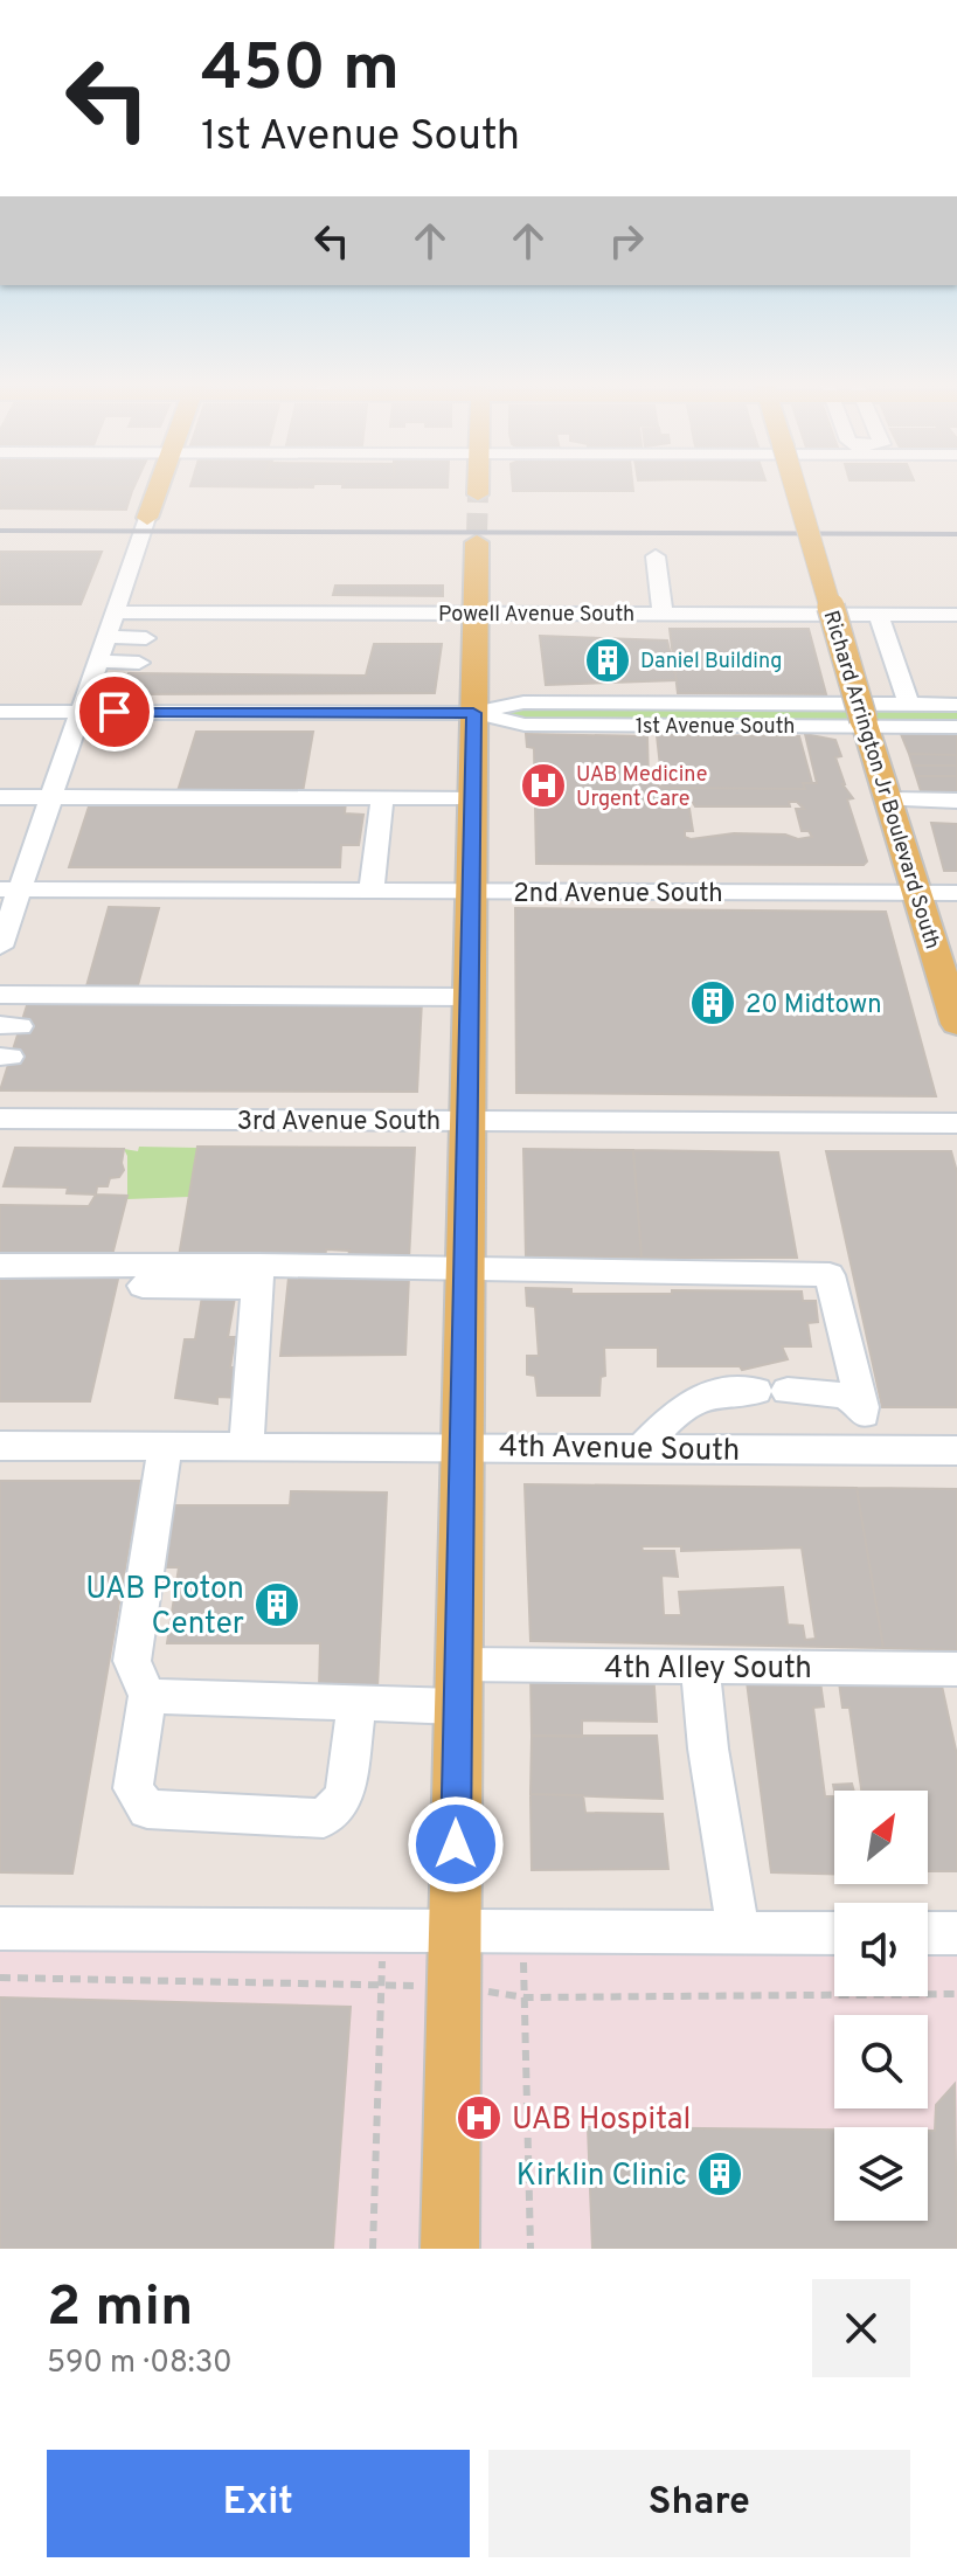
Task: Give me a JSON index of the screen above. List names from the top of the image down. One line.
{"streets":{"main road":["Richard Arrington Jr Boulevard South"],"street":["Powell Avenue South","1st Avenue South","2nd Avenue South","3rd Avenue South","4th Avenue South","4th Alley South"]},"crossings":[["1st Avenue South","Richard Arrington Jr Boulevard South"],["Richard Arrington Jr Boulevard South","2nd Avenue South"]],"places":{"building":["Daniel Building","20 Midtown","UAB Proton Center","Kirklin Clinic"],"hospital":["UAB Medicine Urgent Care","UAB Hospital"]},"north":"top right","page":{"turn":["450 m","1st Avenue South"],"heading":["2 min","590 m · 08:30"],"buttons":["Exit","Share"]}}
